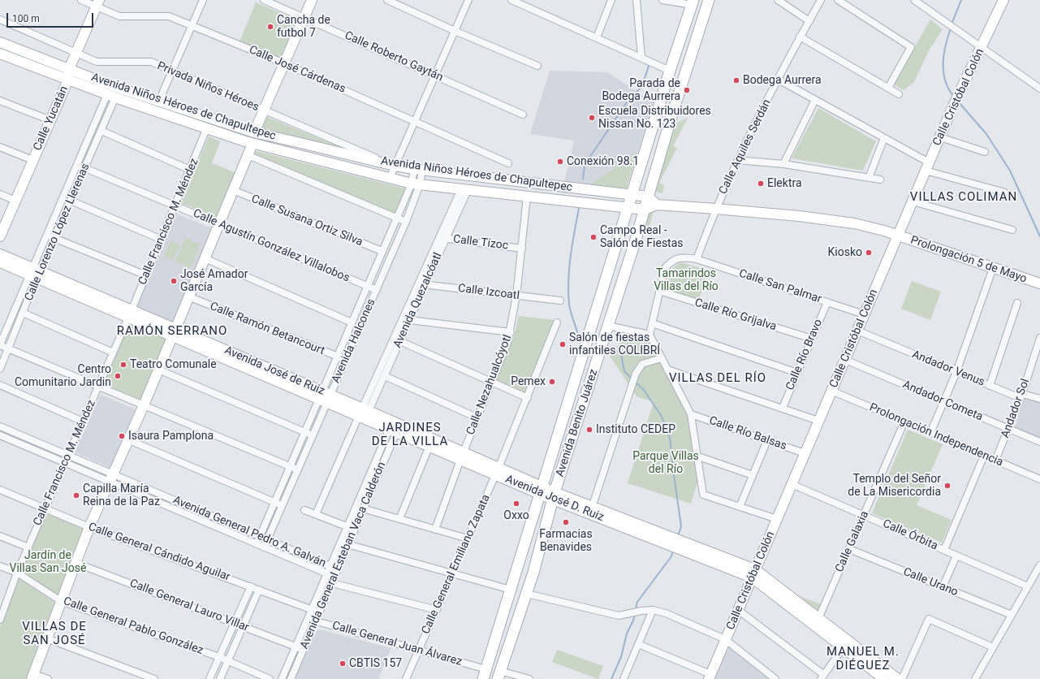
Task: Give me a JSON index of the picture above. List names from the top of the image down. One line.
{"streets":{"main road":["Avenida Benito Juárez"],"street":["Calle Roberto Gaytán","Calle José Cárdenas","Privada Niños Héroes","Calle Cristóbal Colón","Avenida Niños Héroes de Chapultepec","Calle Yucatán","Calle Aquiles Serdán","Calle Susana Ortiz Silva","Calle Francisco M. Méndez","Calle Lorenzo López Llerenas","Calle Tízoc","Calle Agustín González Villalobos","Prolongación 5 de Mayo","Calle San Palmar","Calle Izcoatl","Avenida Quezalcóatl","Calle Río Grijalva","Calle Ramón Betancourt","Avenida Halcones","Calle Río Bravo","Andador Venus","Avenida José de Ruiz","Calle Nezahualcóyotl","Andador Cometa","Andador Sol","Calle Río Balsas","Prolongación Independencia","Avenida José D. Ruiz","Avenida General Pedro A. Galván","Calle Órbita","Calle Galaxia","Calle General Cándido Aguilar","Avenida General Esteban Vaca Calderón","Calle General Emiliano Zapata","Calle Urano","Calle General Lauro Villar","Calle General Pablo González","Calle General Juan Álvarez"]},"crossings":[["Calle José Cárdenas","Calle Yucatán"],["Privada Niños Héroes","Avenida Niños Héroes de Chapultepec"],["Privada Niños Héroes","Calle Yucatán"],["Calle Cristóbal Colón","Avenida Niños Héroes de Chapultepec"],["Calle Cristóbal Colón","Prolongación 5 de Mayo"],["Calle Cristóbal Colón","Calle San Palmar"],["Calle Cristóbal Colón","Andador Venus"],["Calle Cristóbal Colón","Andador Cometa"],["Calle Cristóbal Colón","Calle Río Balsas"],["Calle Cristóbal Colón","Prolongación Independencia"],["Calle Cristóbal Colón","Avenida José D. Ruiz"],["Calle Cristóbal Colón","Calle Órbita"],["Avenida Niños Héroes de Chapultepec","Calle Yucatán"],["Avenida Niños Héroes de Chapultepec","Calle Aquiles Serdán"],["Avenida Niños Héroes de Chapultepec","Calle Francisco M. Méndez"],["Avenida Niños Héroes de Chapultepec","Calle Lorenzo López Llerenas"],["Avenida Niños Héroes de Chapultepec","Prolongación 5 de Mayo"],["Avenida Niños Héroes de Chapultepec","Avenida Quezalcóatl"],["Avenida Niños Héroes de Chapultepec","Avenida Halcones"],["Avenida Niños Héroes de Chapultepec","Calle Nezahualcóyotl"],["Avenida Niños Héroes de Chapultepec","Avenida Benito Juárez"],["Calle Aquiles Serdán","Calle San Palmar"],["Calle Susana Ortiz Silva","Avenida Halcones"],["Calle Francisco M. Méndez","Calle Agustín González Villalobos"],["Calle Francisco M. Méndez","Avenida José de Ruiz"],["Calle Francisco M. Méndez","Avenida General Pedro A. Galván"],["Calle Francisco M. Méndez","Calle General Cándido Aguilar"],["Calle Francisco M. Méndez","Calle General Pablo González"],["Calle Lorenzo López Llerenas","Calle Agustín González Villalobos"],["Calle Lorenzo López Llerenas","Avenida José de Ruiz"],["Calle Tízoc","Avenida Quezalcóatl"],["Calle Tízoc","Calle Nezahualcóyotl"],["Calle Agustín González Villalobos","Avenida Halcones"],["Calle San Palmar","Calle Río Grijalva"],["Calle San Palmar","Calle Río Bravo"],["Calle Izcoatl","Avenida Quezalcóatl"],["Calle Izcoatl","Calle Nezahualcóyotl"],["Avenida Quezalcóatl","Avenida José de Ruiz"],["Avenida Quezalcóatl","Avenida José D. Ruiz"],["Calle Río Grijalva","Calle Río Bravo"],["Calle Ramón Betancourt","Avenida Halcones"],["Avenida Halcones","Avenida José de Ruiz"],["Avenida Halcones","Avenida General Pedro A. Galván"],["Andador Venus","Andador Sol"],["Avenida José de Ruiz","Avenida José D. Ruiz"],["Calle Nezahualcóyotl","Avenida José D. Ruiz"],["Andador Cometa","Andador Sol"],["Andador Sol","Prolongación Independencia"],["Avenida Benito Juárez","Avenida José D. Ruiz"],["Avenida Benito Juárez","Calle General Juan Álvarez"],["Prolongación Independencia","Calle Galaxia"],["Avenida José D. Ruiz","Calle Galaxia"],["Avenida José D. Ruiz","Avenida General Esteban Vaca Calderón"],["Avenida José D. Ruiz","Calle General Emiliano Zapata"],["Avenida General Pedro A. Galván","Avenida General Esteban Vaca Calderón"],["Avenida General Pedro A. Galván","Calle General Emiliano Zapata"],["Calle Órbita","Calle Galaxia"],["Calle Galaxia","Calle Urano"],["Calle General Cándido Aguilar","Avenida General Esteban Vaca Calderón"],["Avenida General Esteban Vaca Calderón","Calle General Lauro Villar"],["Avenida General Esteban Vaca Calderón","Calle General Juan Álvarez"],["Calle General Emiliano Zapata","Calle General Juan Álvarez"]],"districts":["VILLAS COLIMAN","RAMÓN SERRANO","VILLAS DEL RÍO","JARDINES DE LA VILLA","VILLAS DE SAN JOSÉ","MANUEL M. DIÉGUEZ"],"parks":["Tamarindos Villas del Río","Parque Villas del Río","Jardín de Villas San José"],"places":["Cancha de futbol 7","Bodega Aurrera","Parada de Bodega Aurrera","Escuela Distribuidores Nissan No. 123","Conexión 98.1","Elektra","Campo Real - Salón de Fiestas","Kiosko","José Amador García","Salón de fiestas infantiles COLIBRÍ","Teatro Comunale","Centro Comunitario Jardin","Pemex","Instituto CEDEP","Isaura Pamplona","Templo del Señor de La Misericordia","Capilla María Reina de la Paz","Oxxo","Farmacias Benavides","CBTIS 157"],"scale_bar":"100 m"}
